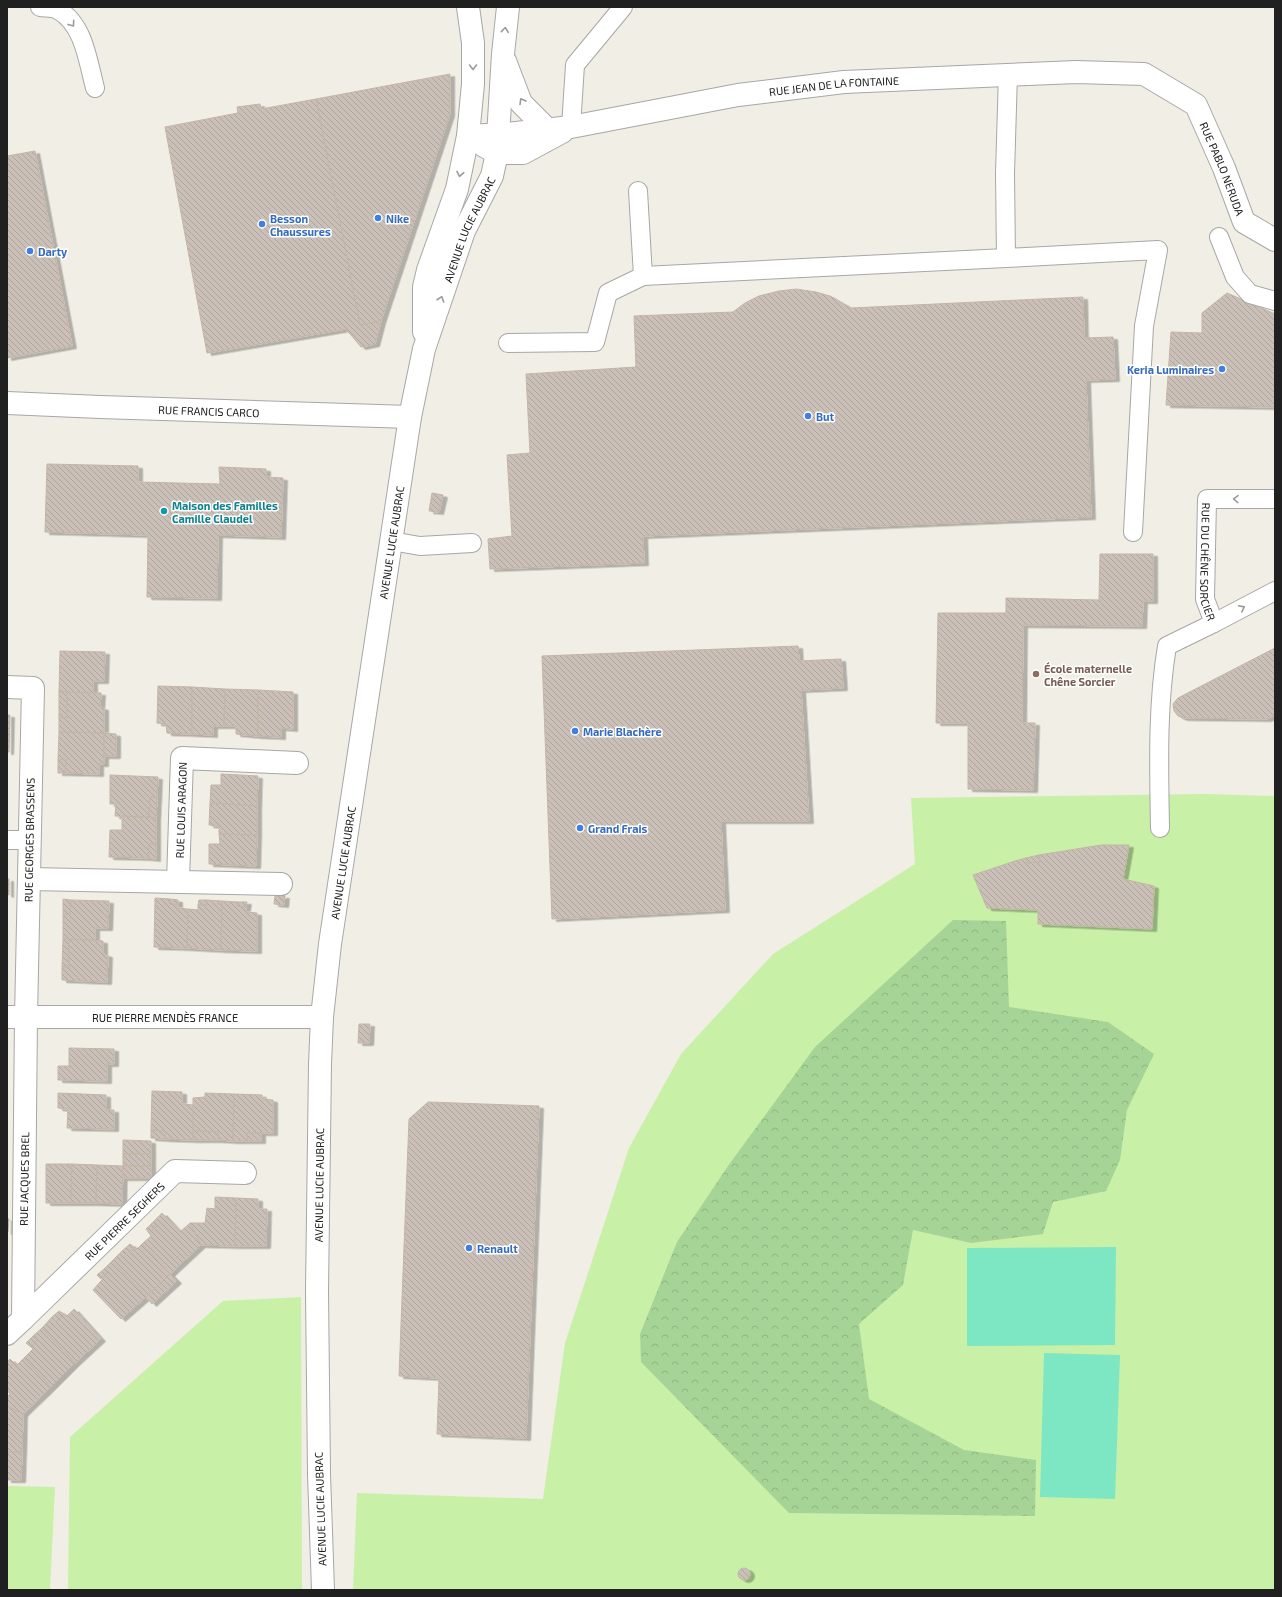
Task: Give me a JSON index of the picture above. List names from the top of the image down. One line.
{"streets":{"street":["RUE JEAN DE LA FONTAINE","RUE PABLO NERUDA","AVENUE LUCIE AUBRAC","RUE FRANCIS CARCO","RUE LOUIS ARAGON","RUE GEORGES BRASSENS","RUE PIERRE MENDÈS FRANCE","RUE JACQUES BREL","RUE PIERRE SEGHERS"],"lane":["RUE DU CHÊNE SORCIER"]},"crossings":[["RUE JEAN DE LA FONTAINE","RUE PABLO NERUDA"],["RUE JEAN DE LA FONTAINE","AVENUE LUCIE AUBRAC"],["AVENUE LUCIE AUBRAC","RUE FRANCIS CARCO"],["AVENUE LUCIE AUBRAC","RUE PIERRE MENDÈS FRANCE"],["RUE GEORGES BRASSENS","RUE PIERRE MENDÈS FRANCE"],["RUE GEORGES BRASSENS","RUE JACQUES BREL"],["RUE PIERRE MENDÈS FRANCE","RUE JACQUES BREL"],["RUE JACQUES BREL","RUE PIERRE SEGHERS"]],"places":["Nike","Besson Chaussures","Darty","Keria Luminaires","But","Maison des Familles Camille Claudel","École maternelle Chêne Sorcier","Marie Blachère","Grand Frais","Renault"]}
